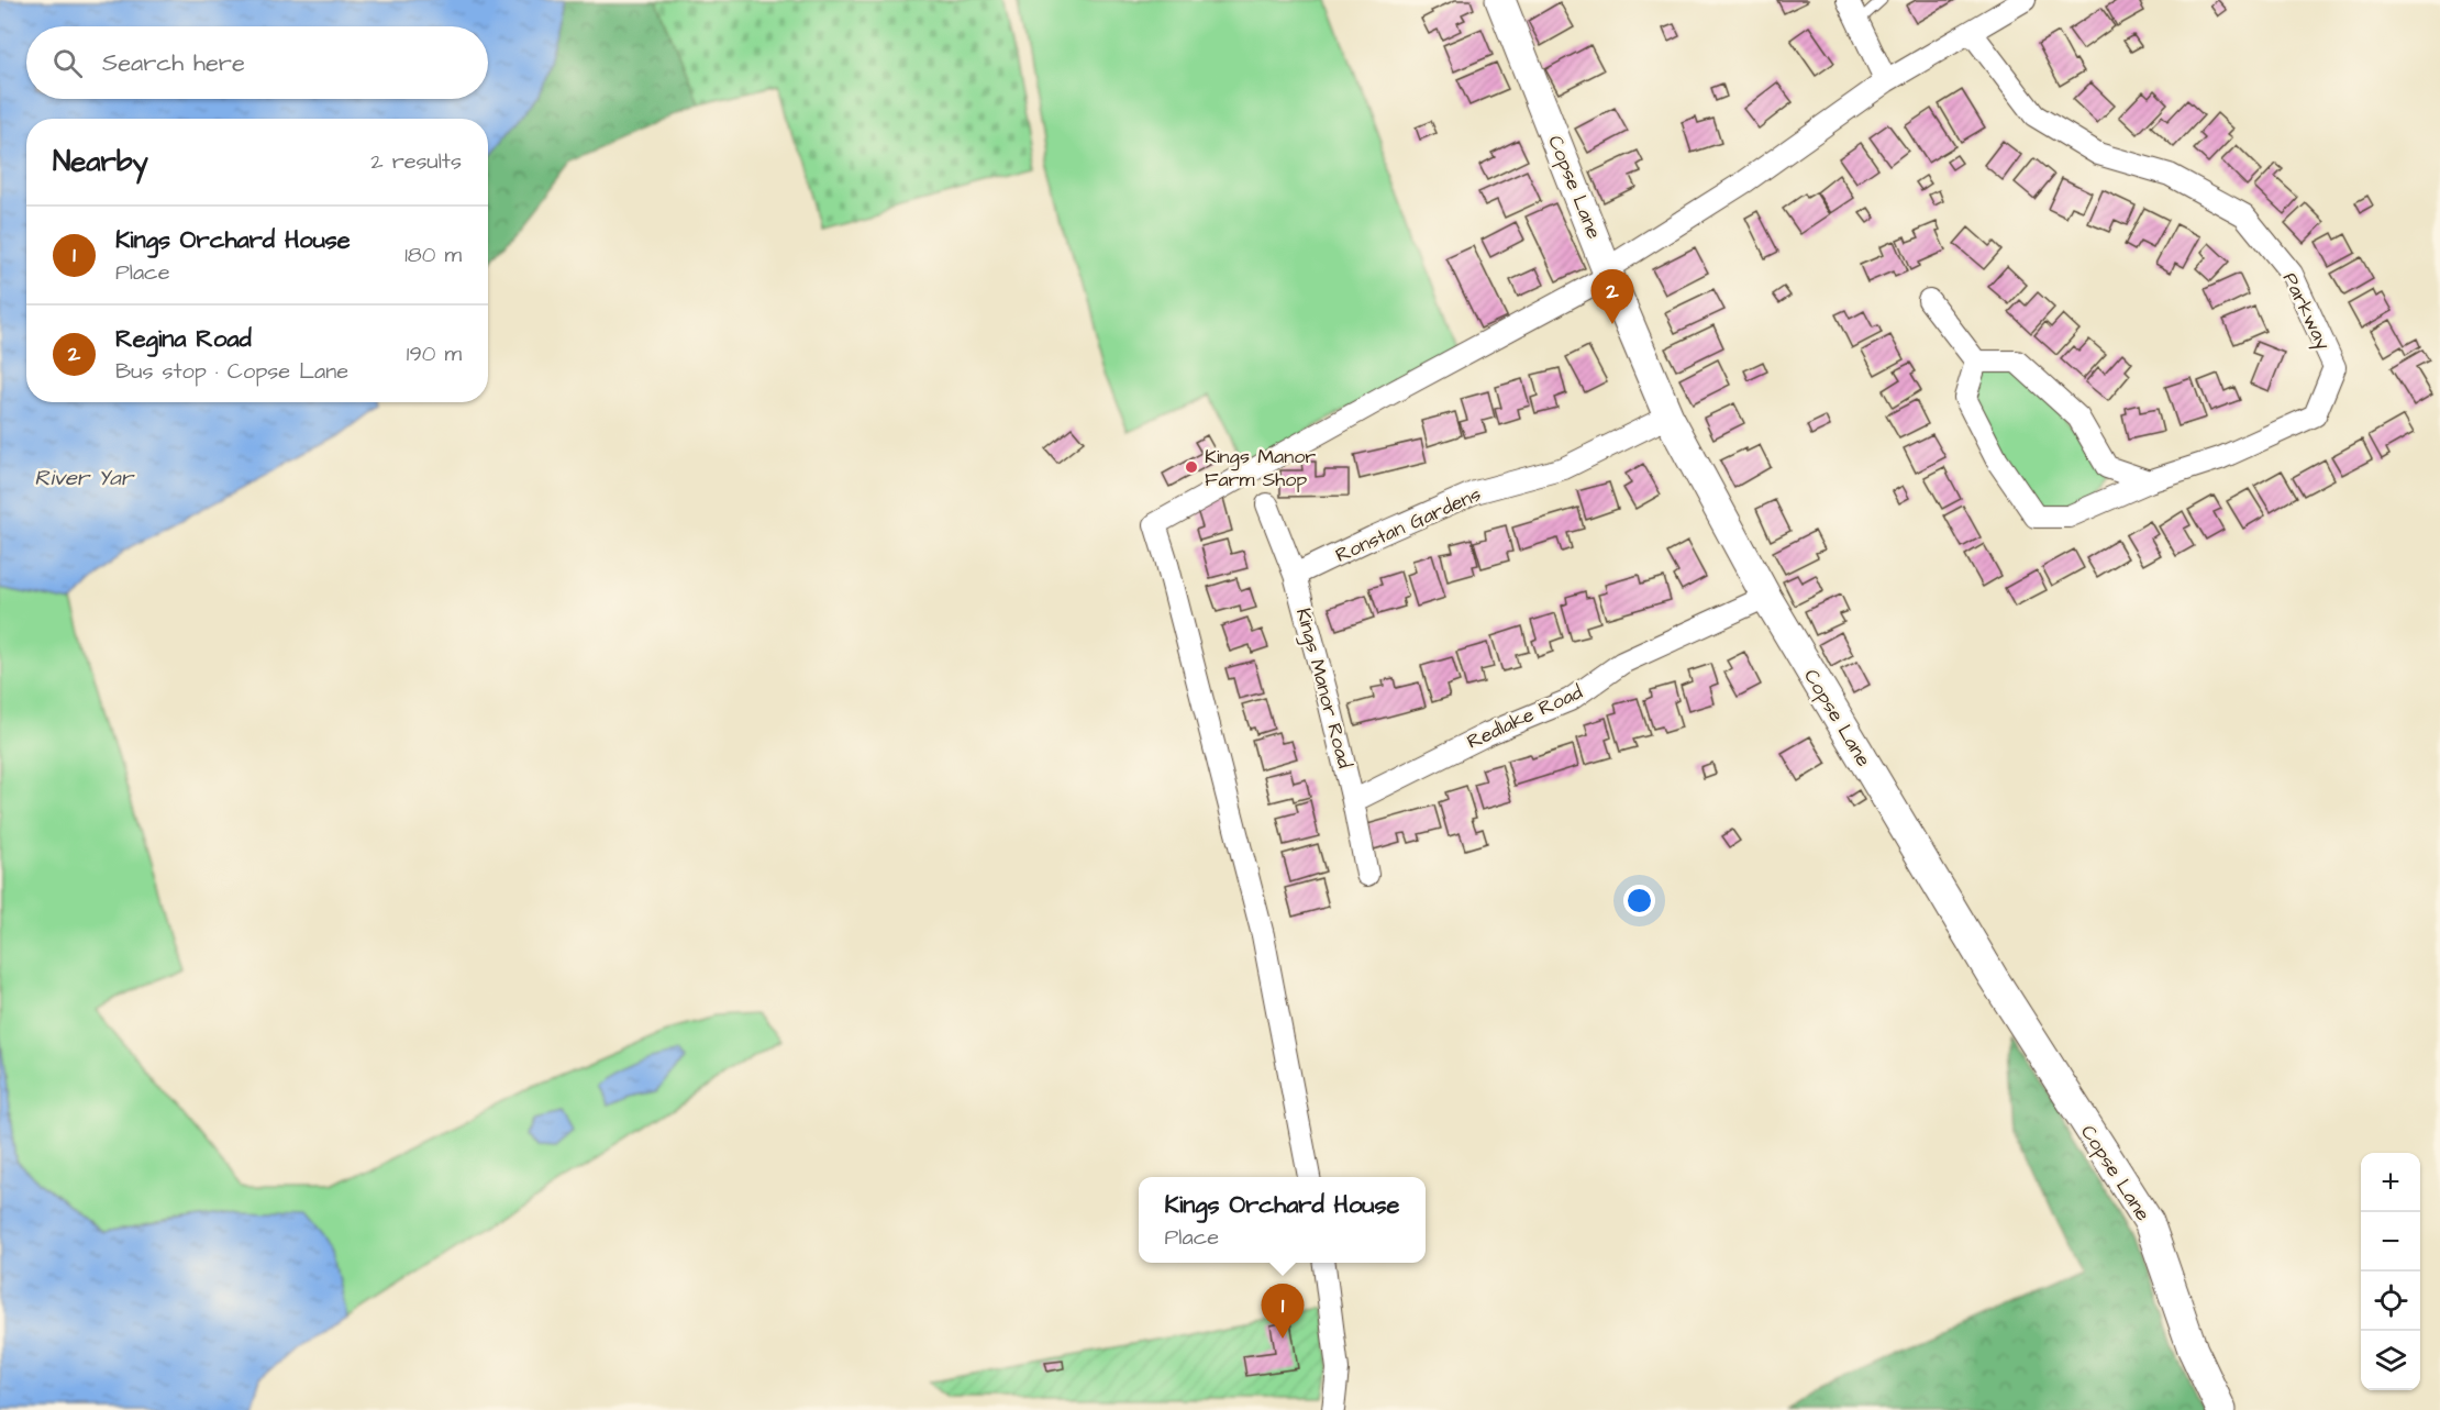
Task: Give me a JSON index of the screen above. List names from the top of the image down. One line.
{"streets":{"street":["Copse Lane","Parkway","Ronstan Gardens","Kings Manor Road","Redlake Road"]},"crossings":[["Copse Lane","Ronstan Gardens"],["Copse Lane","Redlake Road"],["Ronstan Gardens","Kings Manor Road"],["Kings Manor Road","Redlake Road"]],"water":["River Yar"],"places":["Kings Manor Farm Shop"],"page":{"search":"Search here","heading":["Nearby","2 results"],"list":[{"mark":"1","name":"Kings Orchard House","note":"Place","value":"180 m"},{"mark":"2","name":"Regina Road","note":"Bus stop · Copse Lane","value":"190 m"}],"pins":["2","1"],"map_buttons":["+","−"],"popup":["Kings Orchard House","Place"]}}
